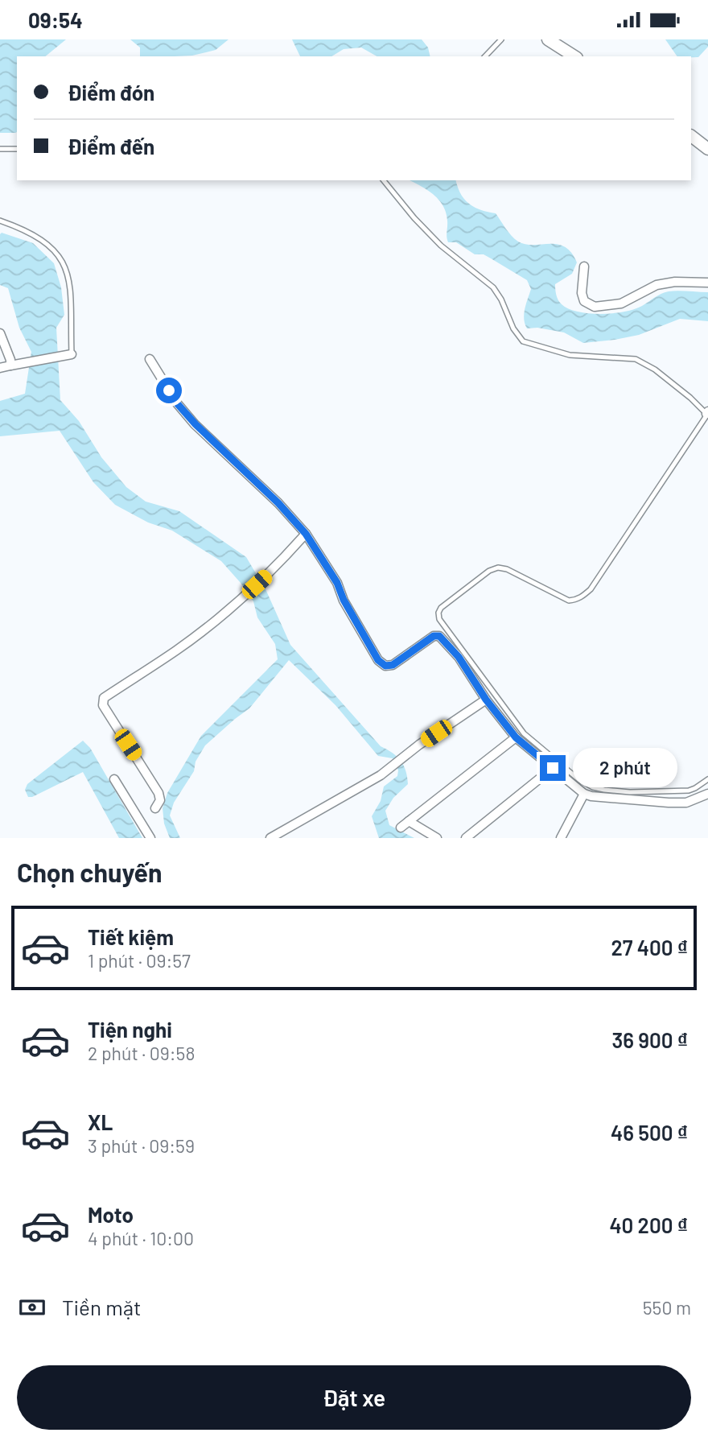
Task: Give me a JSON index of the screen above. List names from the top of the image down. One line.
{"page":{"status":"09:54","banner":["Điểm đón","Điểm đến"],"bubble":"2 phút","heading":"Chọn chuyến","list":[{"name":"Tiết kiệm","note":"1 phút · 09:57","value":"27 400 ₫"},{"name":"Tiện nghi","note":"2 phút · 09:58","value":"36 900 ₫"},{"name":"XL","note":"3 phút · 09:59","value":"46 500 ₫"},{"name":"Moto","note":"4 phút · 10:00","value":"40 200 ₫"}],"pay":["Tiền mặt","550 m"],"buttons":"Đặt xe"}}
